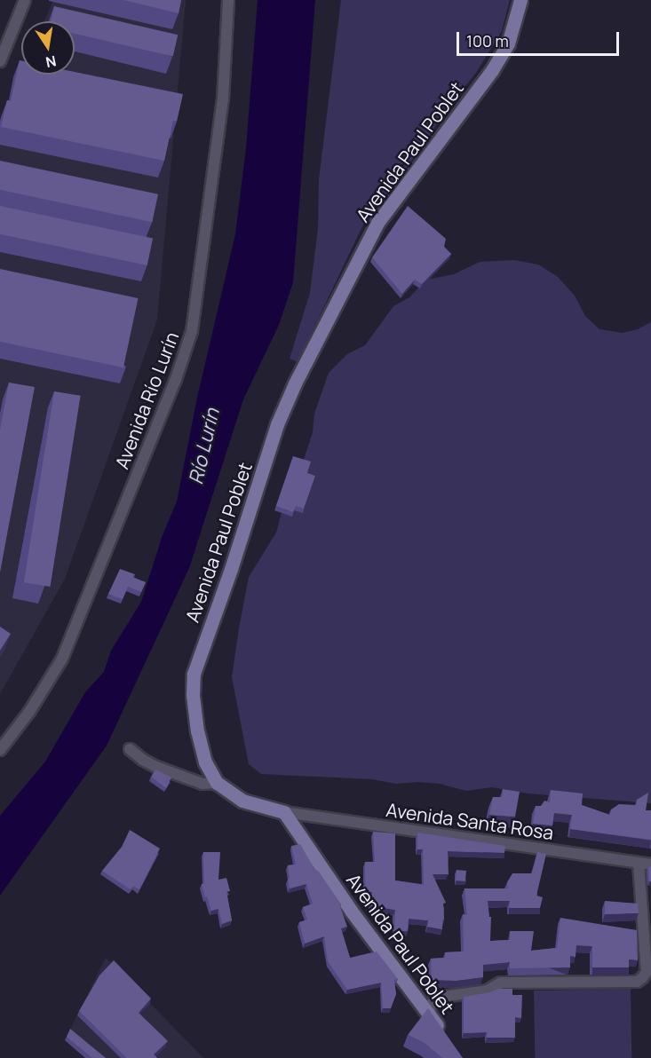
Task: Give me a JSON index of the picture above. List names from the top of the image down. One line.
{"streets":{"main road":["Avenida Paul Poblet"],"street":["Avenida Río Lurín","Avenida Santa Rosa"]},"crossings":[["Avenida Paul Poblet","Avenida Santa Rosa"]],"water":["Río Lurín"],"scale_bar":"100 m","north":"bottom"}
